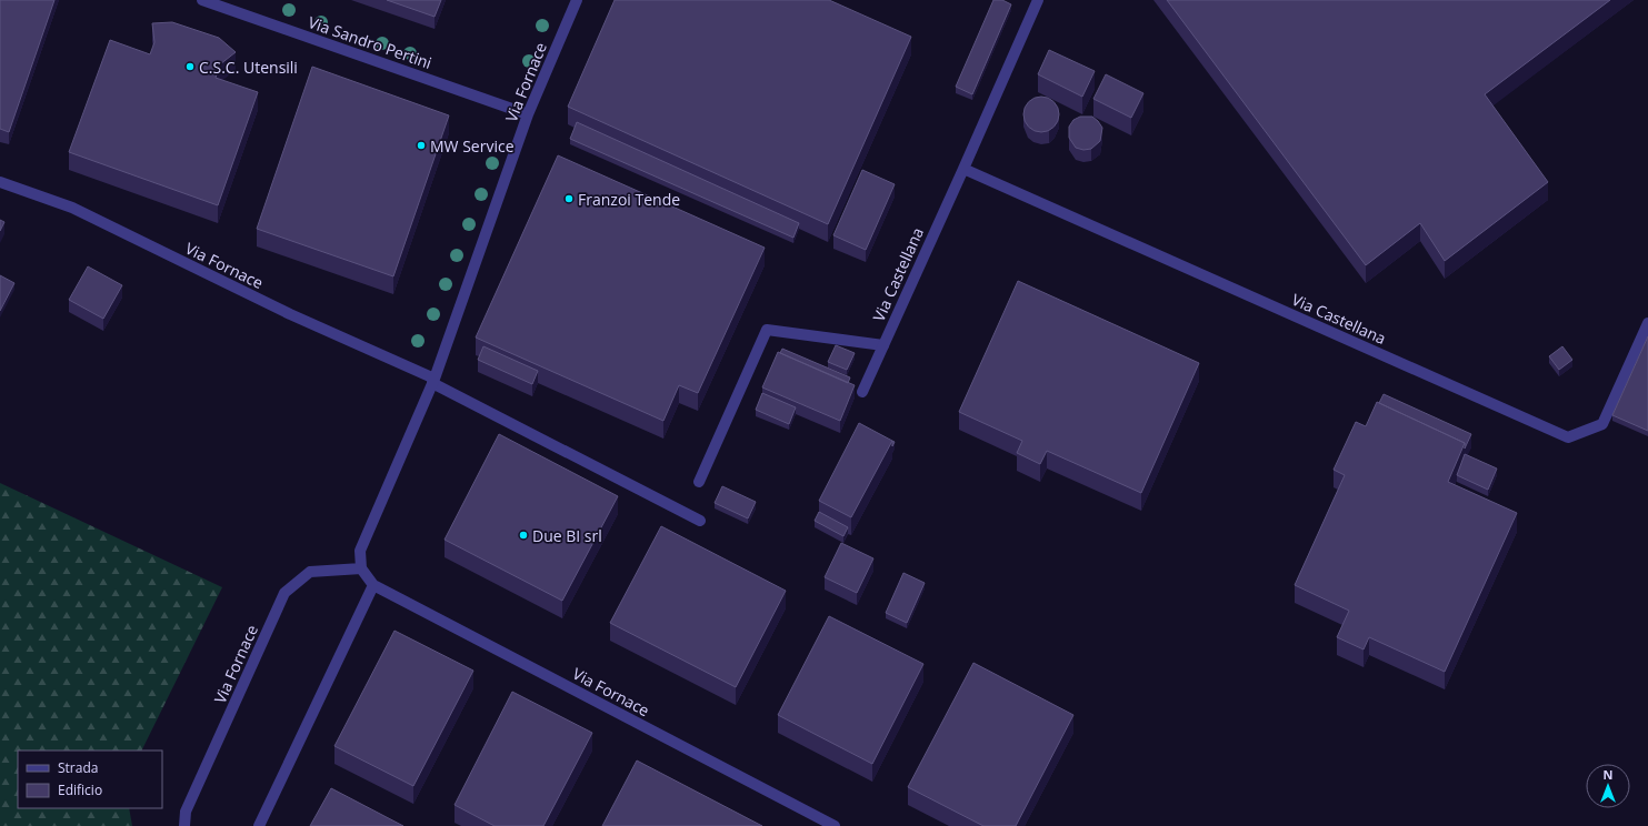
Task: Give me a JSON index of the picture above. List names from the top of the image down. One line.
{"streets":{"street":["Via Sandro Pertini","Via Fornace","Via Castellana"]},"crossings":[["Via Sandro Pertini","Via Fornace"]],"places":["C.S.C. Utensili","MW Service","Franzoi Tende","Due BI srl"],"legend":["Strada","Edificio"],"north":"top"}
